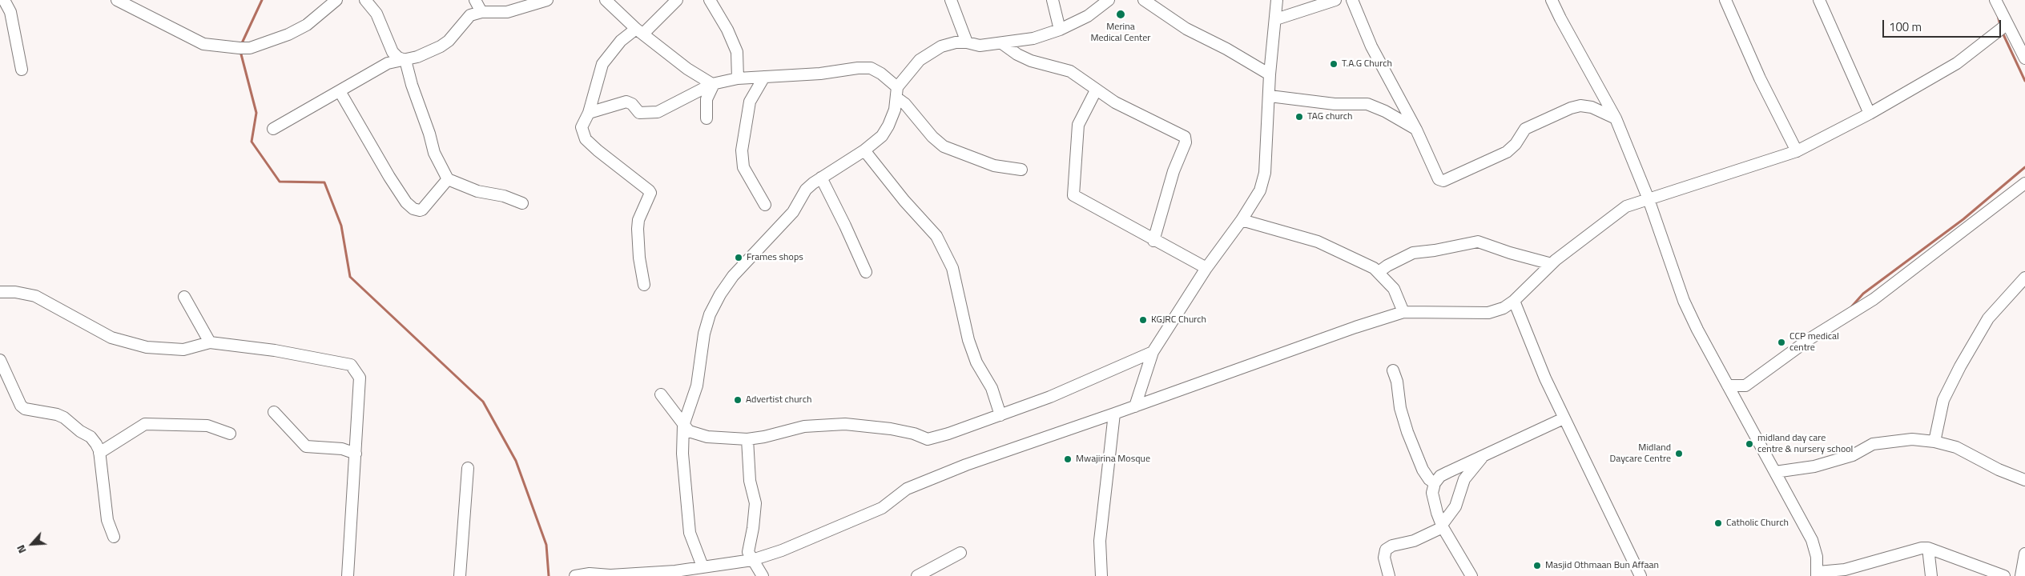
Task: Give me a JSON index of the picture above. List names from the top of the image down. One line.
{"places":["Merina Medical Center","T.A.G Church","TAG church","Frames shops","KGJRC Church","CCP medical centre","Advertist church","midland day care centre & nursery school","Midland Daycare Centre","Mwajirina Mosque","Catholic Church","Masjid Othmaan Bun Affaan"],"scale_bar":"100 m","north":"bottom left"}
